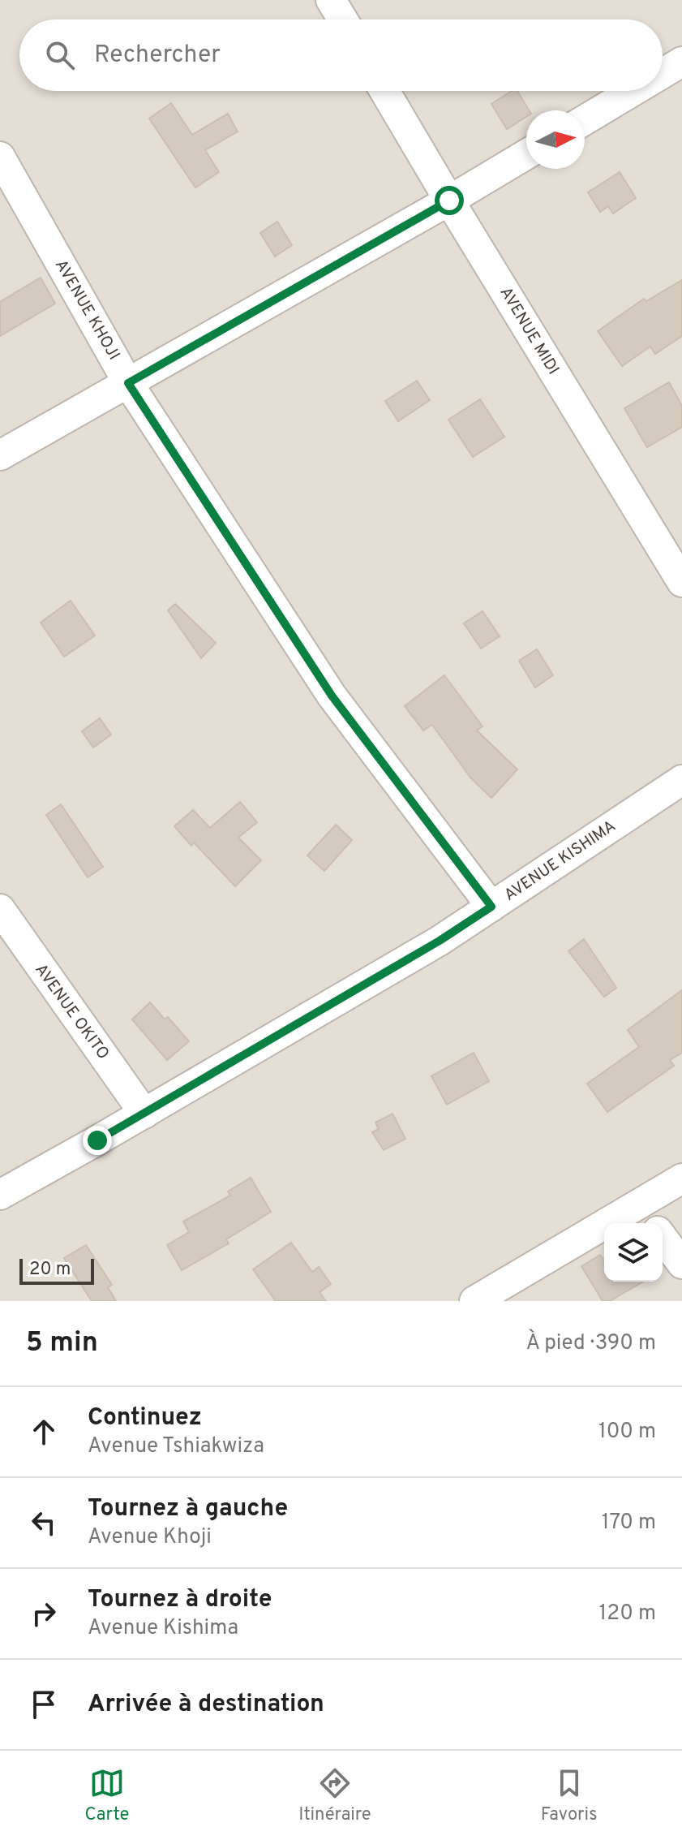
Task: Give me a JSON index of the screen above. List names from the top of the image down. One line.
{"streets":{"street":["AVENUE KHOJI","AVENUE MIDI","AVENUE KISHIMA","AVENUE OKITO"]},"crossings":[["AVENUE KHOJI","AVENUE KISHIMA"],["AVENUE KISHIMA","AVENUE OKITO"]],"scale_bar":"20 m","north":"right","page":{"search":"Rechercher","scale":"20 m","heading":["5 min","À pied · 390 m"],"list":[["Continuez","Avenue Tshiakwiza","100 m"],["Tournez à gauche","Avenue Khoji","170 m"],["Tournez à droite","Avenue Kishima","120 m"],"Arrivée à destination"],"nav":["Carte","Itinéraire","Favoris"]}}
